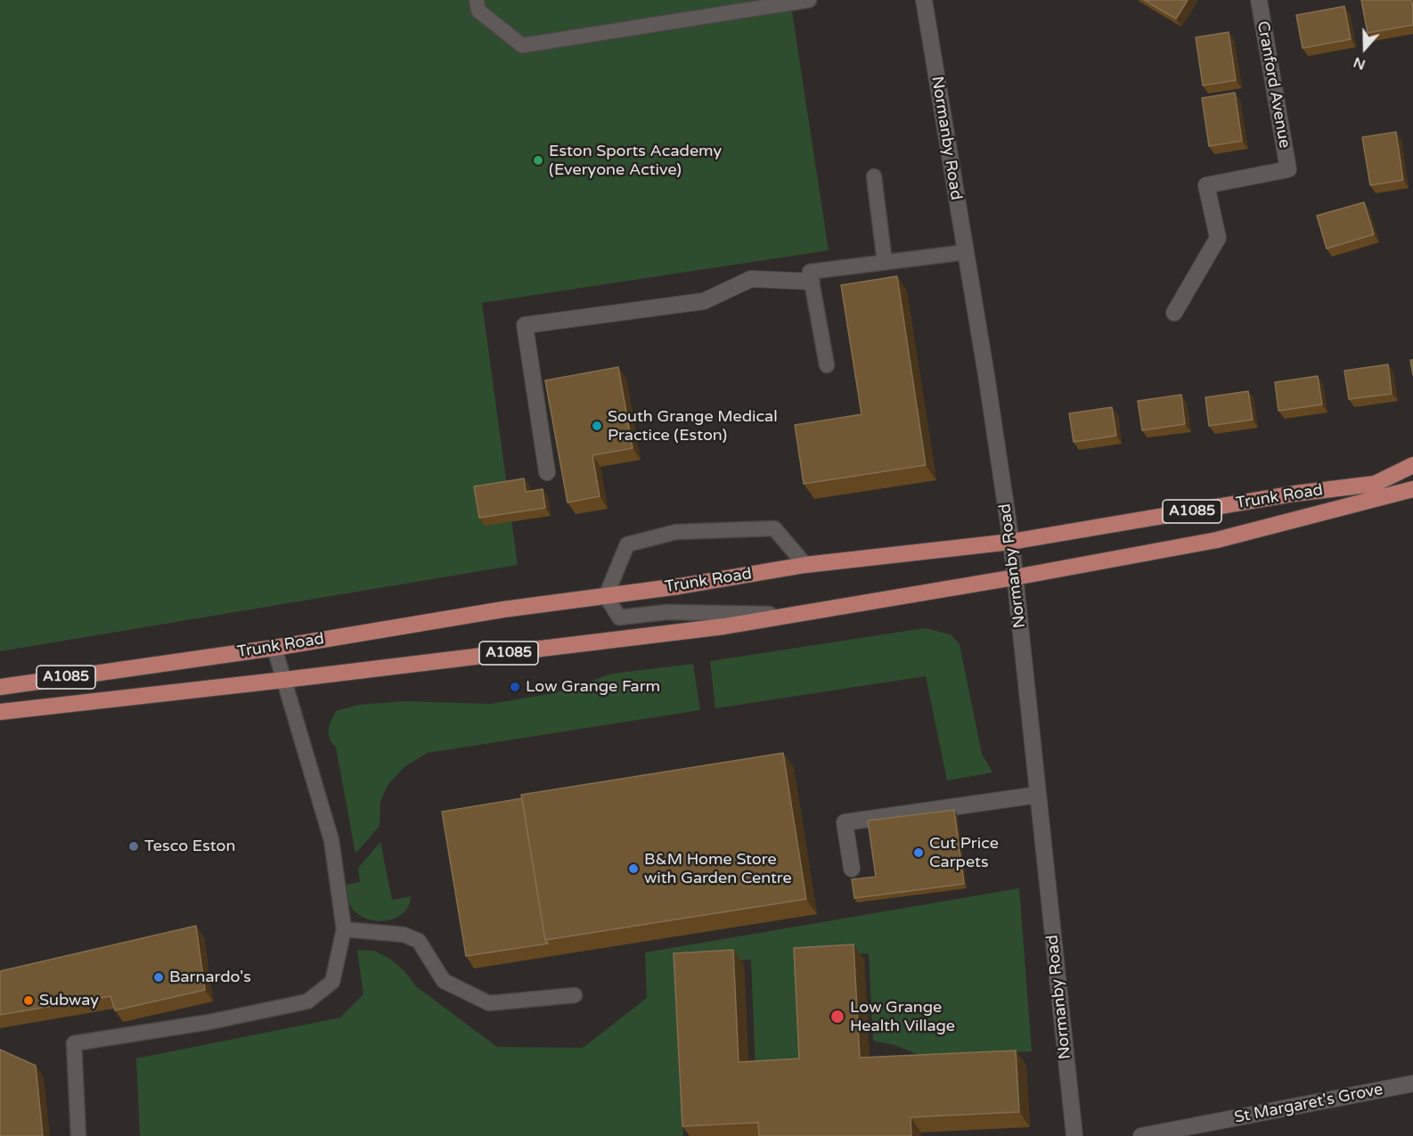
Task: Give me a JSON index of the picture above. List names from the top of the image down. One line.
{"streets":{"main road":["Trunk Road","A1085"],"street":["Cranford Avenue","Normanby Road","St Margaret's Grove"]},"crossings":[["Normanby Road","Trunk Road"],["Normanby Road","A1085"]],"places":["Eston Sports Academy (Everyone Active)","South Grange Medical Practice (Eston)","Low Grange Farm","Tesco Eston","Cut Price Carpets","B&M Home Store with Garden Centre","Barnardo's","Subway","Low Grange Health Village"],"north":"bottom"}
